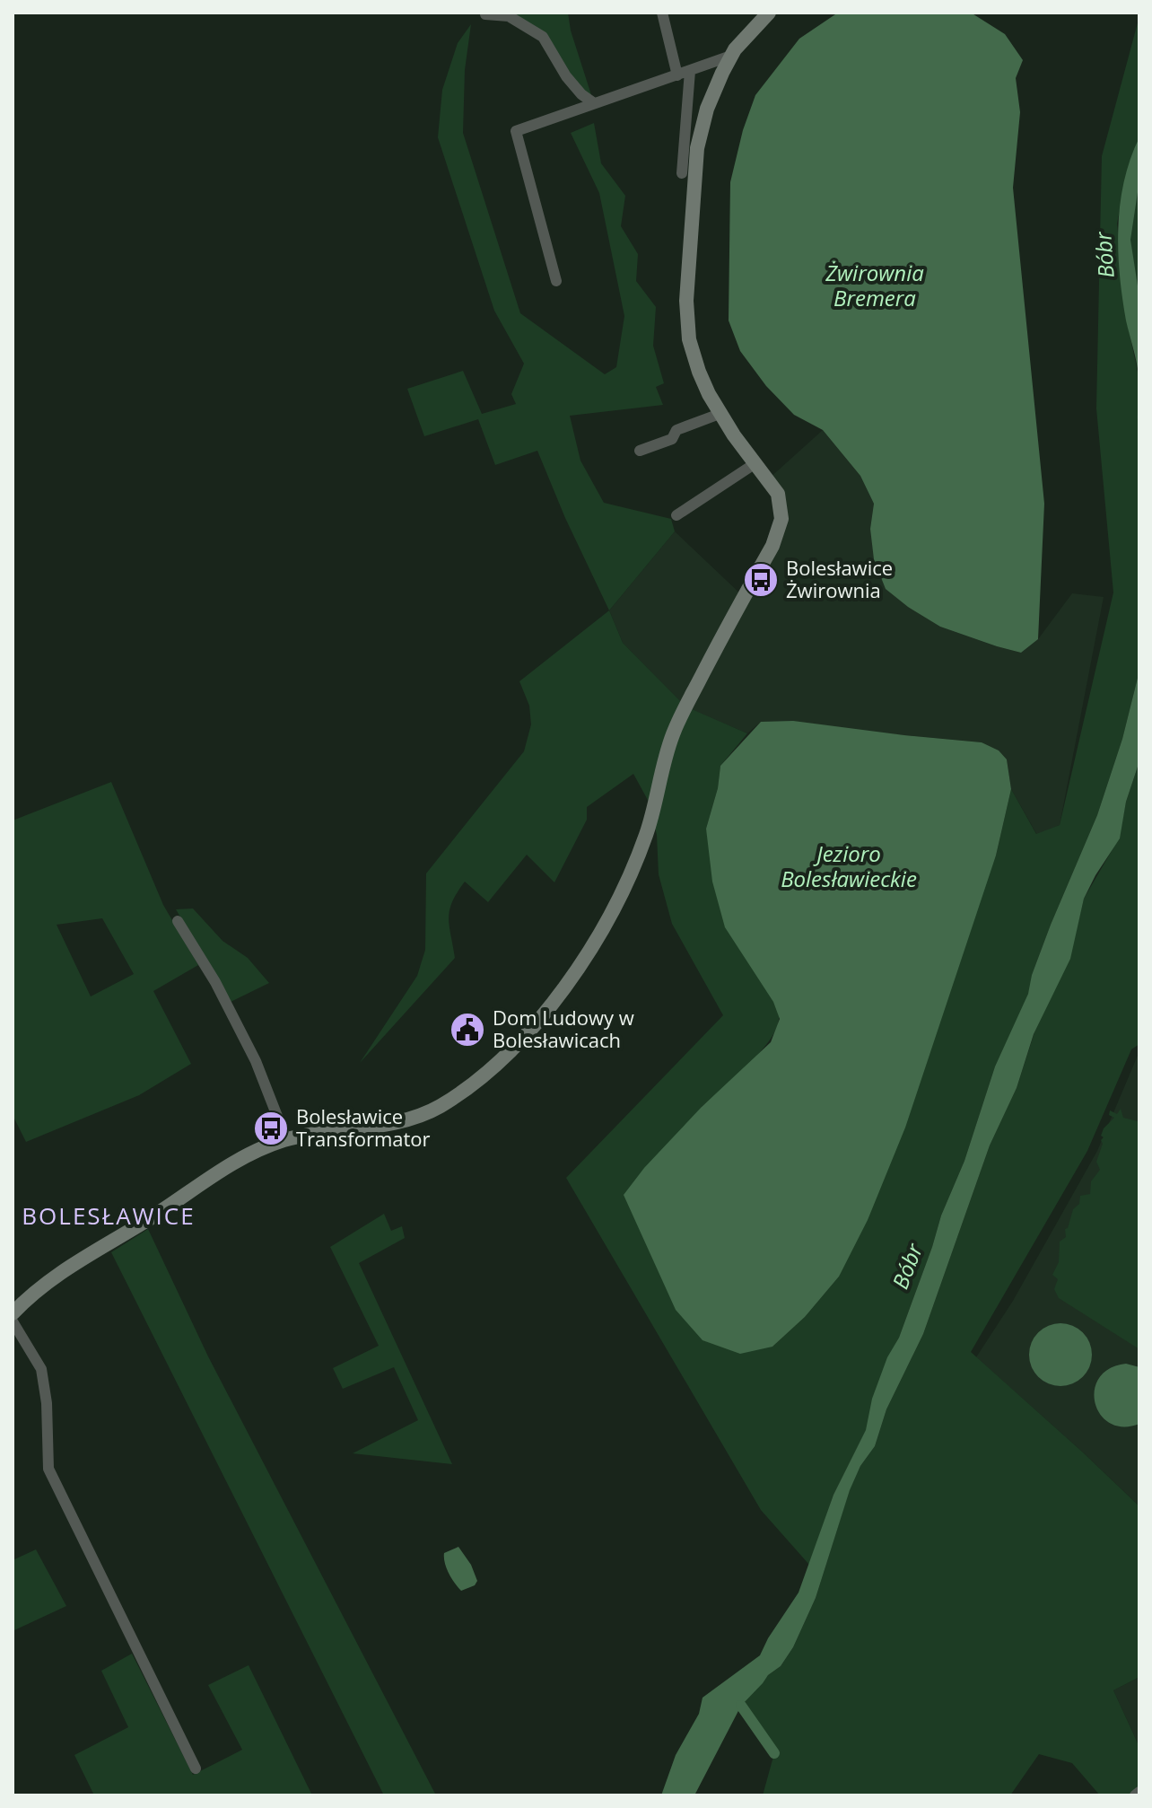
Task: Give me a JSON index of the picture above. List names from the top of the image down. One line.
{"districts":["BOLESŁAWICE"],"water":["Bóbr","Żwirownia Bremera","Jezioro Bolesławieckie"],"places":{"bus stop":["Bolesławice Żwirownia","Bolesławice Transformator"],"public building":["Dom Ludowy w Bolesławicach"]}}
